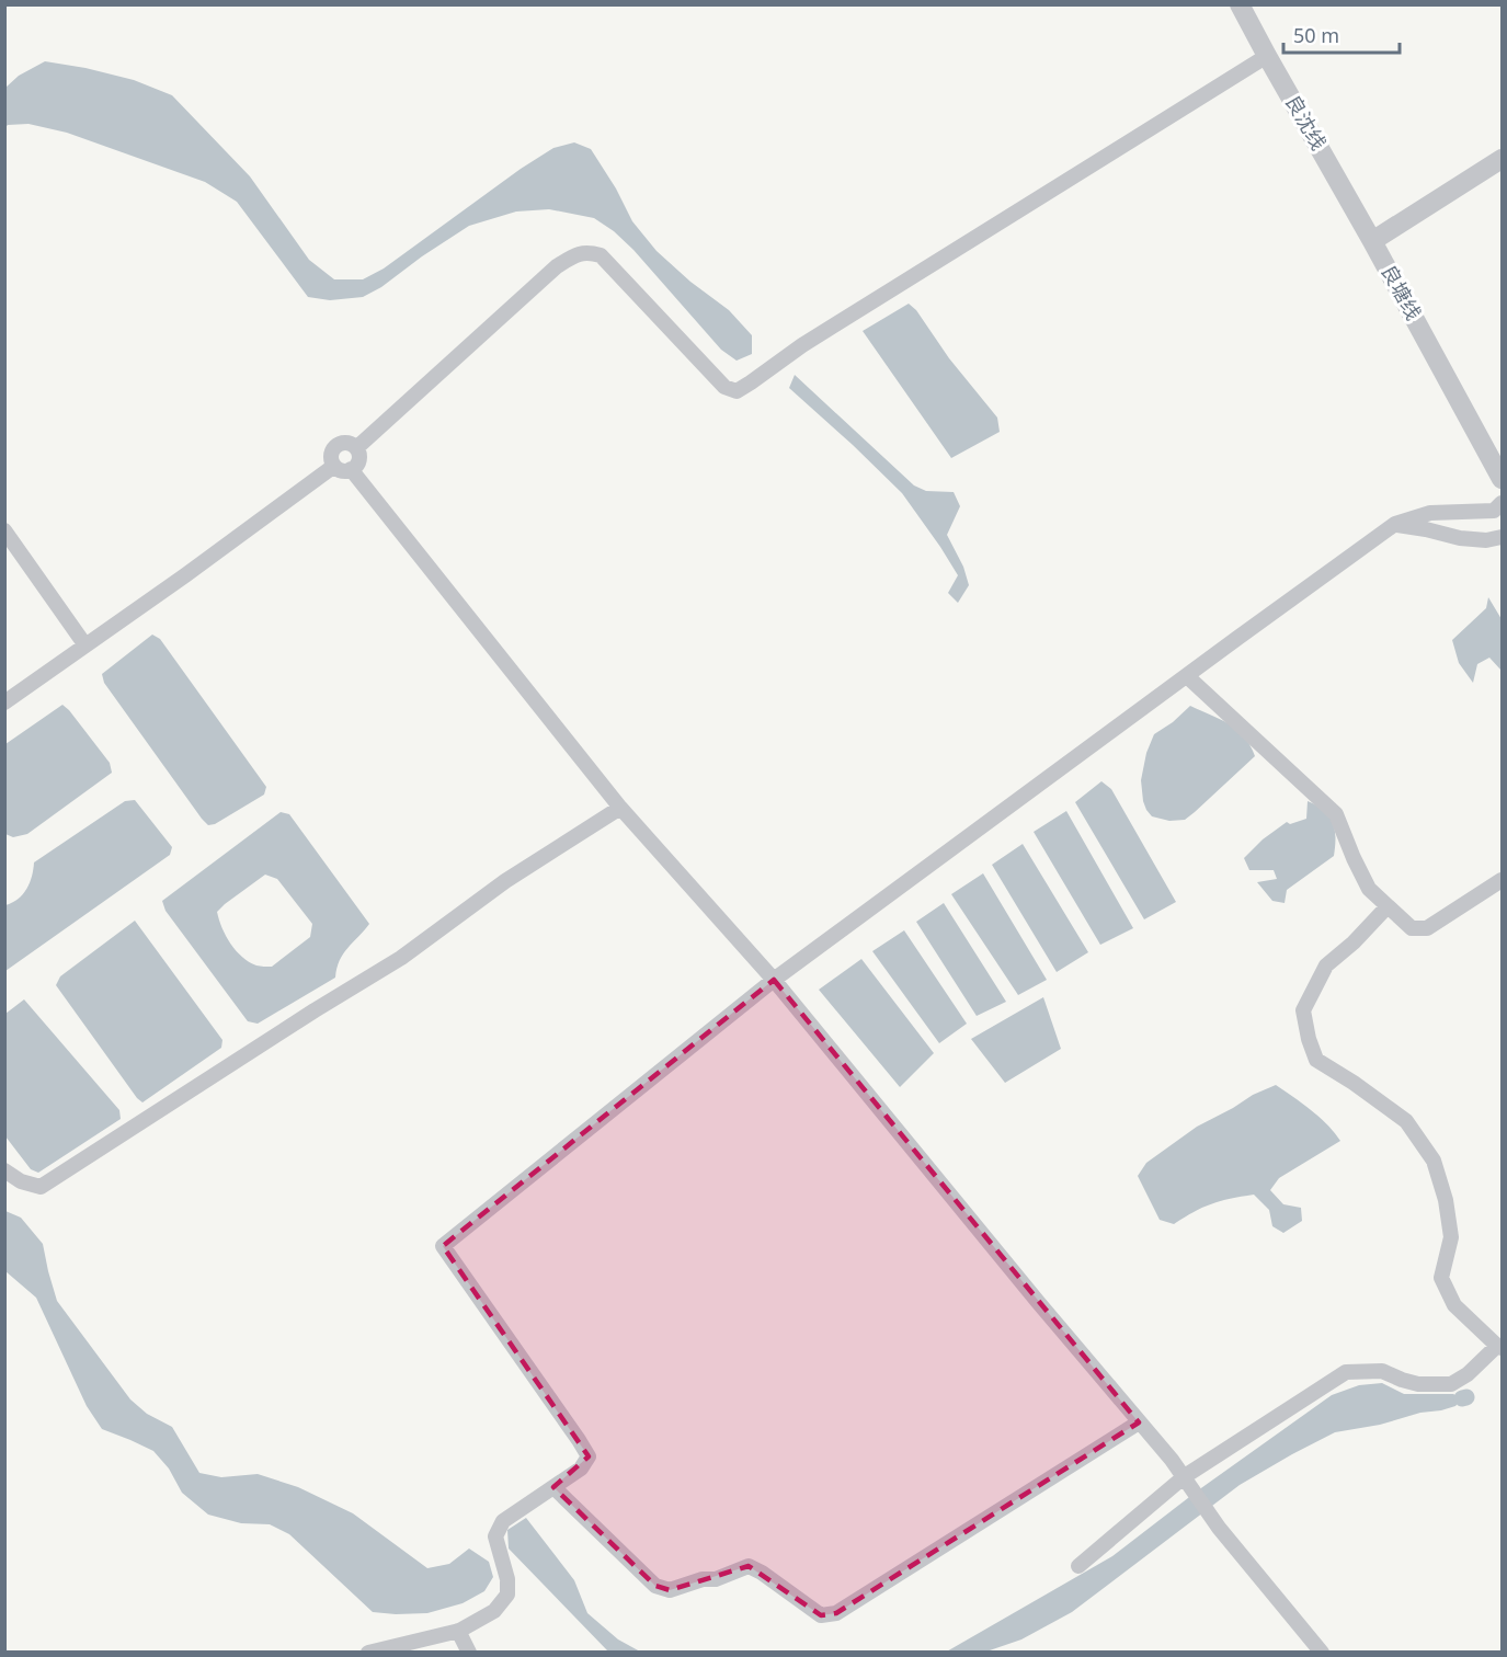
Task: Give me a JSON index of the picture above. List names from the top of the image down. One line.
{"streets":{"street":["良沈线","良塘线"]},"crossings":[["良沈线","良塘线"]],"scale_bar":"50 m"}
